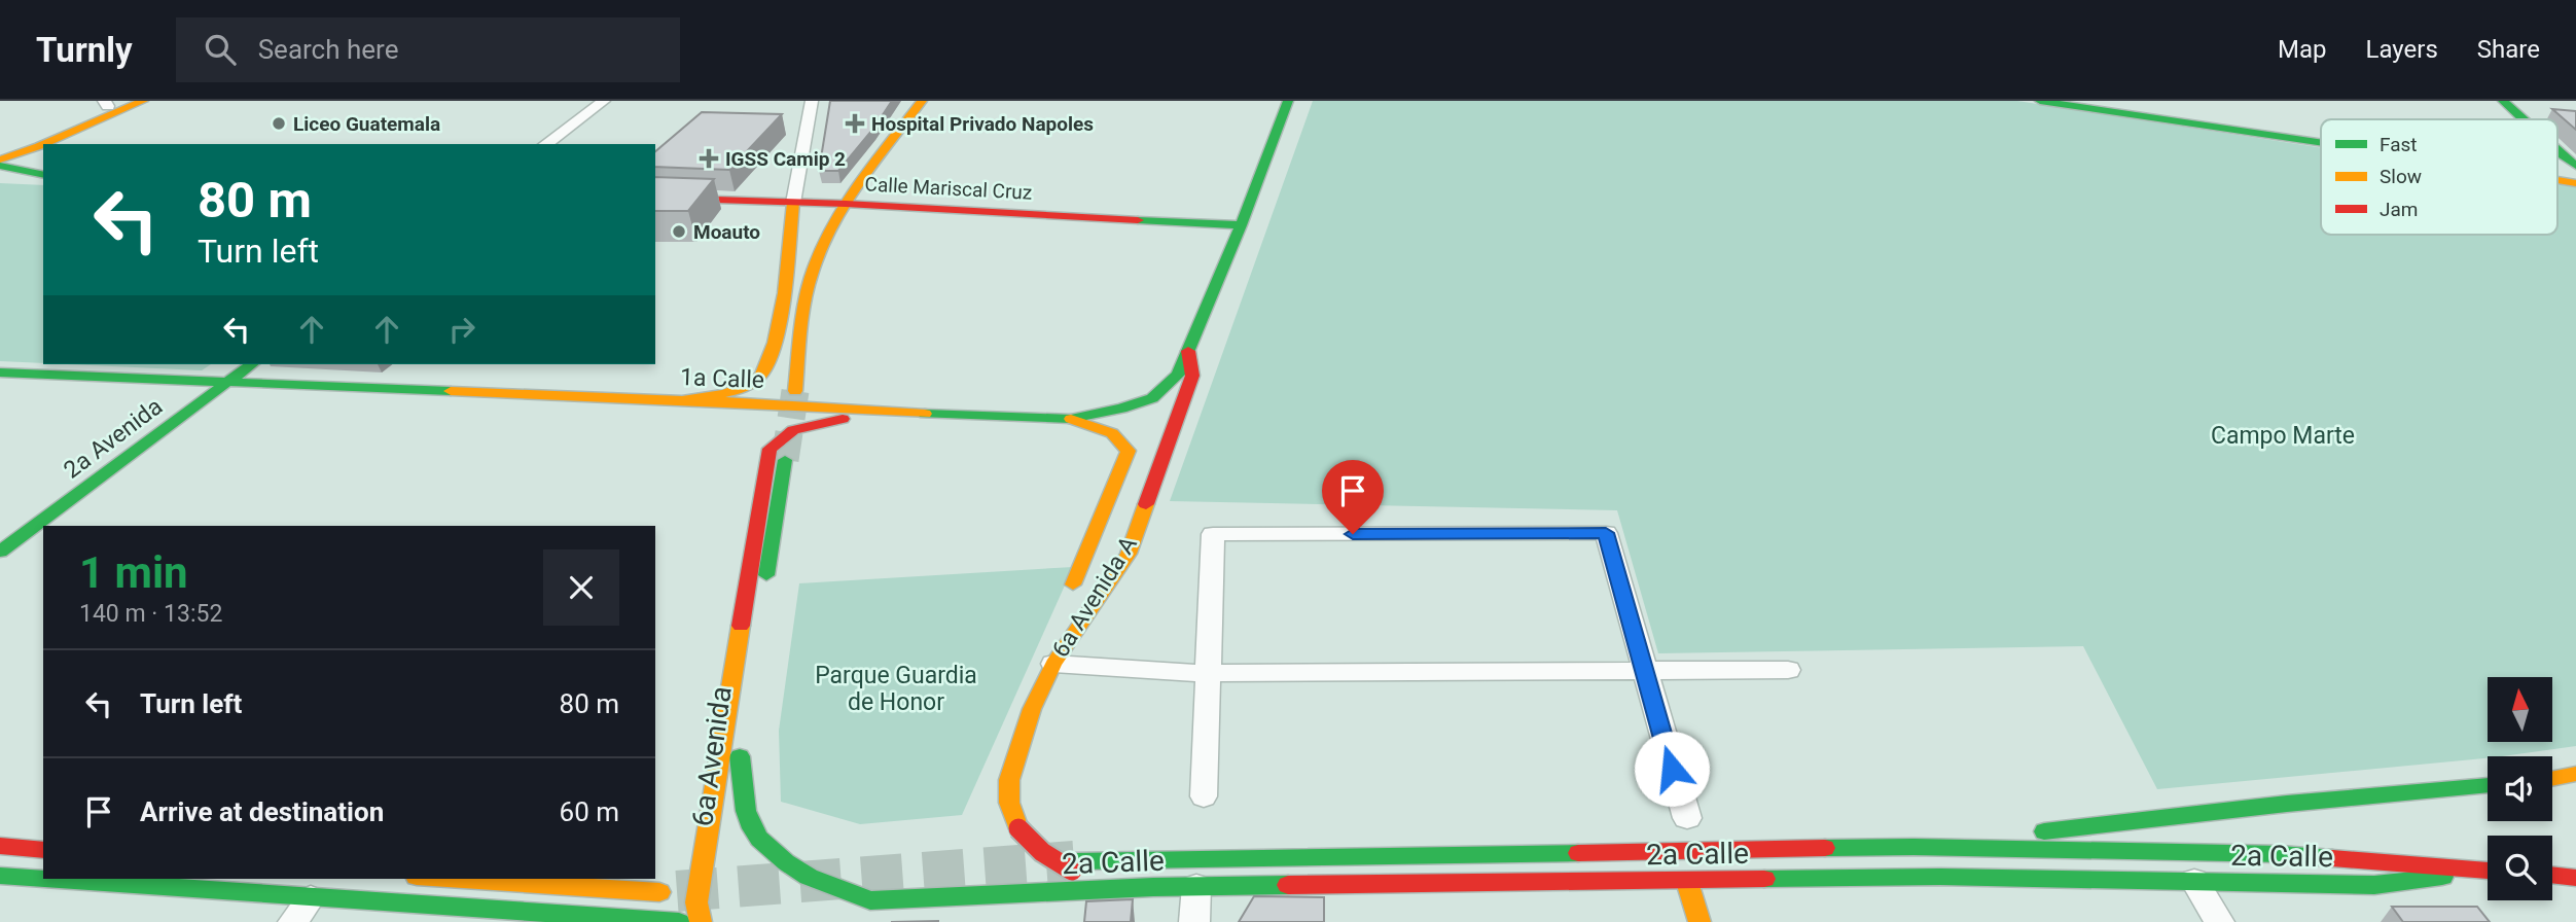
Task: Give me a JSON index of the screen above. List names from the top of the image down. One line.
{"streets":{"main road":["Calle Mariscal Cruz","1a Calle","2a Avenida","6a Avenida A","6a Avenida","2a Calle"]},"crossings":[["Calle Mariscal Cruz","6a Avenida A"],["1a Calle","2a Avenida"],["1a Calle","6a Avenida A"],["6a Avenida A","2a Calle"],["6a Avenida","2a Calle"]],"parks":["Campo Marte","Parque Guardia de Honor"],"places":{"other":["Liceo Guatemala","Moauto"],"health":["Hospital Privado Napoles","IGSS Camip 2"]},"legend":["Fast","Slow","Jam"],"north":"top","page":{"header":"Turnly","search":"Search here","nav":["Map","Layers","Share"],"turn":["80 m","Turn left"],"heading":["1 min","140 m · 13:52"],"list":[{"name":"Turn left","value":"80 m"},{"name":"Arrive at destination","value":"60 m"}]}}
